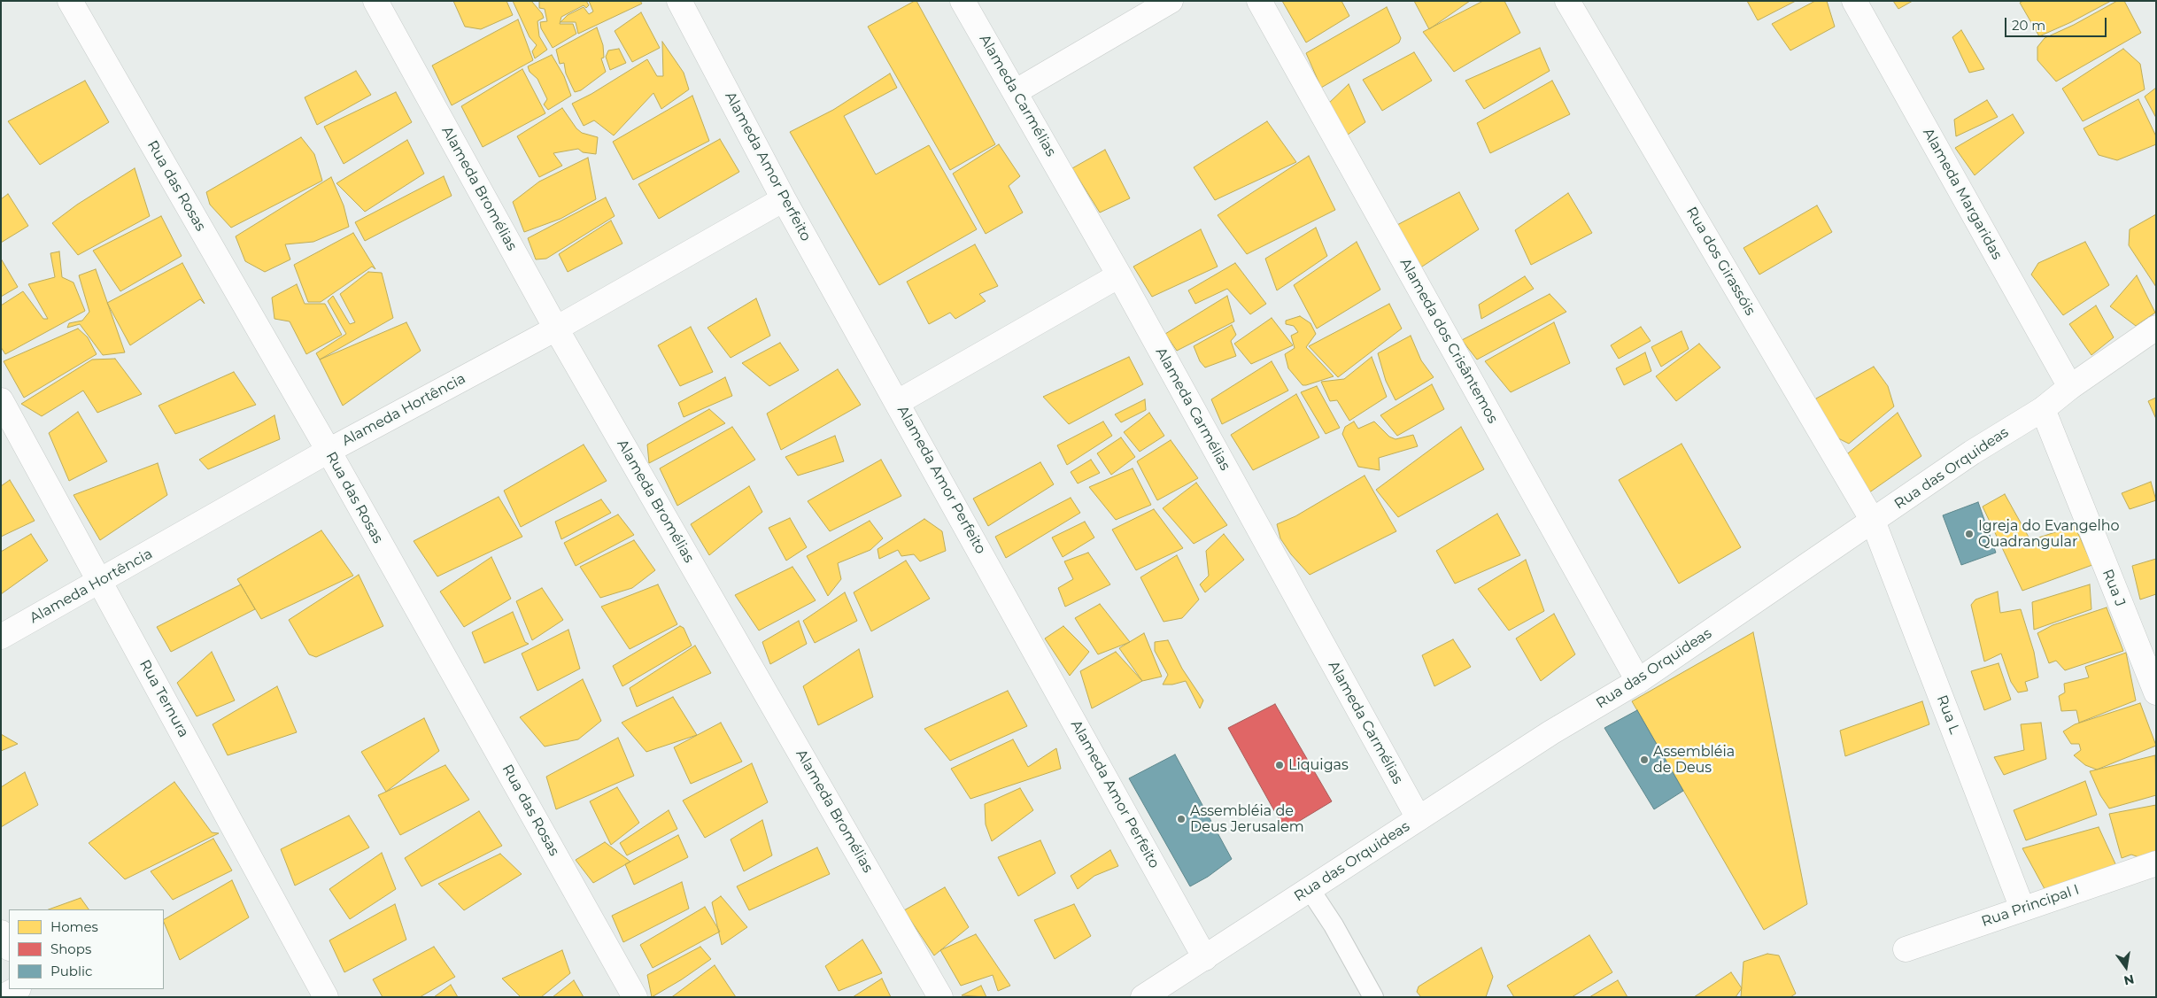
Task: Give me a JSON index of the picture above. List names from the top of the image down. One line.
{"streets":{"street":["Alameda Carmélias","Alameda Amor Perfeito","Rua das Rosas","Alameda Bromélias","Alameda Margaridas","Rua dos Girassóis","Alameda dos Crisântemos","Alameda Hortência","Rua das Orquideas","Rua J","Rua Ternura","Rua L","Rua Principal I"]},"crossings":[["Alameda Carmélias","Rua das Orquideas"],["Alameda Amor Perfeito","Alameda Hortência"],["Alameda Amor Perfeito","Rua das Orquideas"],["Rua das Rosas","Alameda Hortência"],["Alameda Bromélias","Alameda Hortência"],["Alameda Margaridas","Rua das Orquideas"],["Rua dos Girassóis","Rua das Orquideas"],["Rua dos Girassóis","Rua L"],["Alameda dos Crisântemos","Rua das Orquideas"],["Alameda Hortência","Rua Ternura"],["Rua das Orquideas","Rua J"],["Rua das Orquideas","Rua L"],["Rua L","Rua Principal I"]],"places":["Igreja do Evangelho Quadrangular","Assembléia de Deus","Liquigas","Assembléia de Deus Jerusalem"],"legend":["Homes","Shops","Public"],"scale_bar":"20 m","north":"bottom"}
